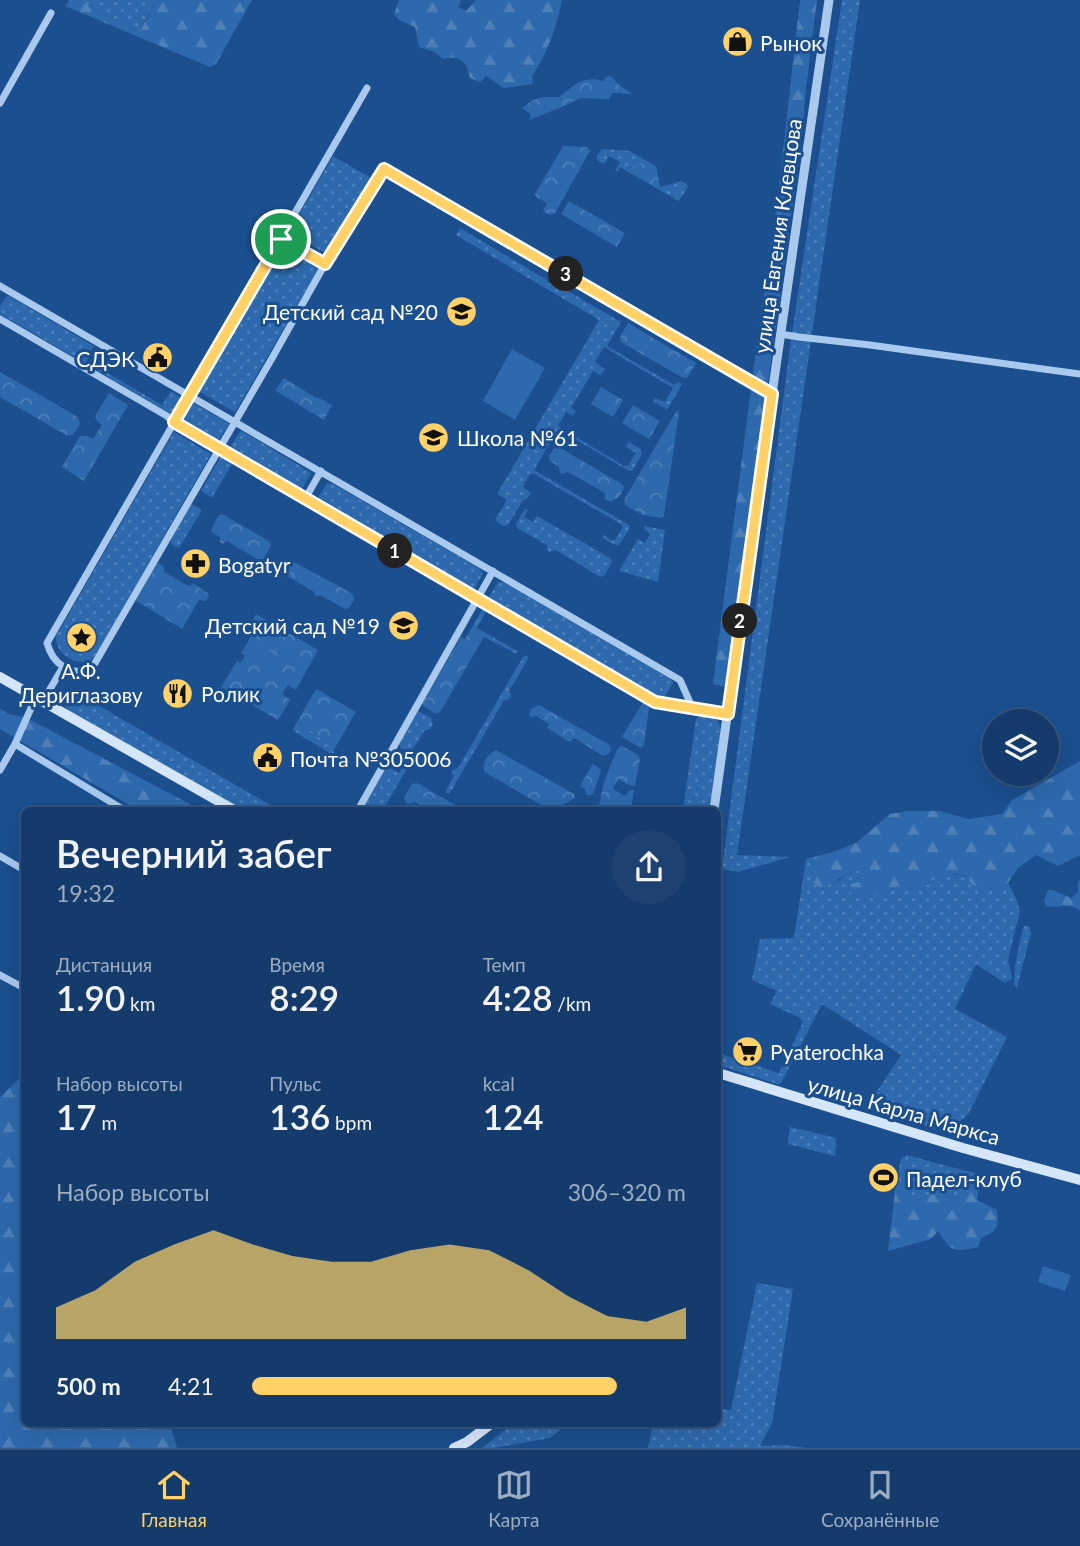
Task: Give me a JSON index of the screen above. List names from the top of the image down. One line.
{"streets":{"main road":["улица Карла Маркса"],"street":["улица Евгения Клевцова"]},"places":{"shop":["Рынок"],"school or university":["Детский сад №20","Школа №61","Детский сад №19"],"public building":["СДЭК","Почта №305006"],"pharmacy":["Bogatyr"],"place":["А.Ф. Дериглазову"],"restaurant":["Ролик"],"supermarket":["Pyaterochka"],"sports":["Падел-клуб"]},"page":{"pins":["3","1","2"],"heading":["Вечерний забег","19:32"],"stats":[["Дистанция","1.90 km"],["Время","8:29"],["Темп","4:28 /km"],["Набор высоты","17 m"],["Пульс","136 bpm"],["kcal","124"]],"chart":["Набор высоты","306–320 m"],"list":[{"name":"500 m","note":"4:21"}],"tabs":["Главная","Карта","Сохранённые"]}}
